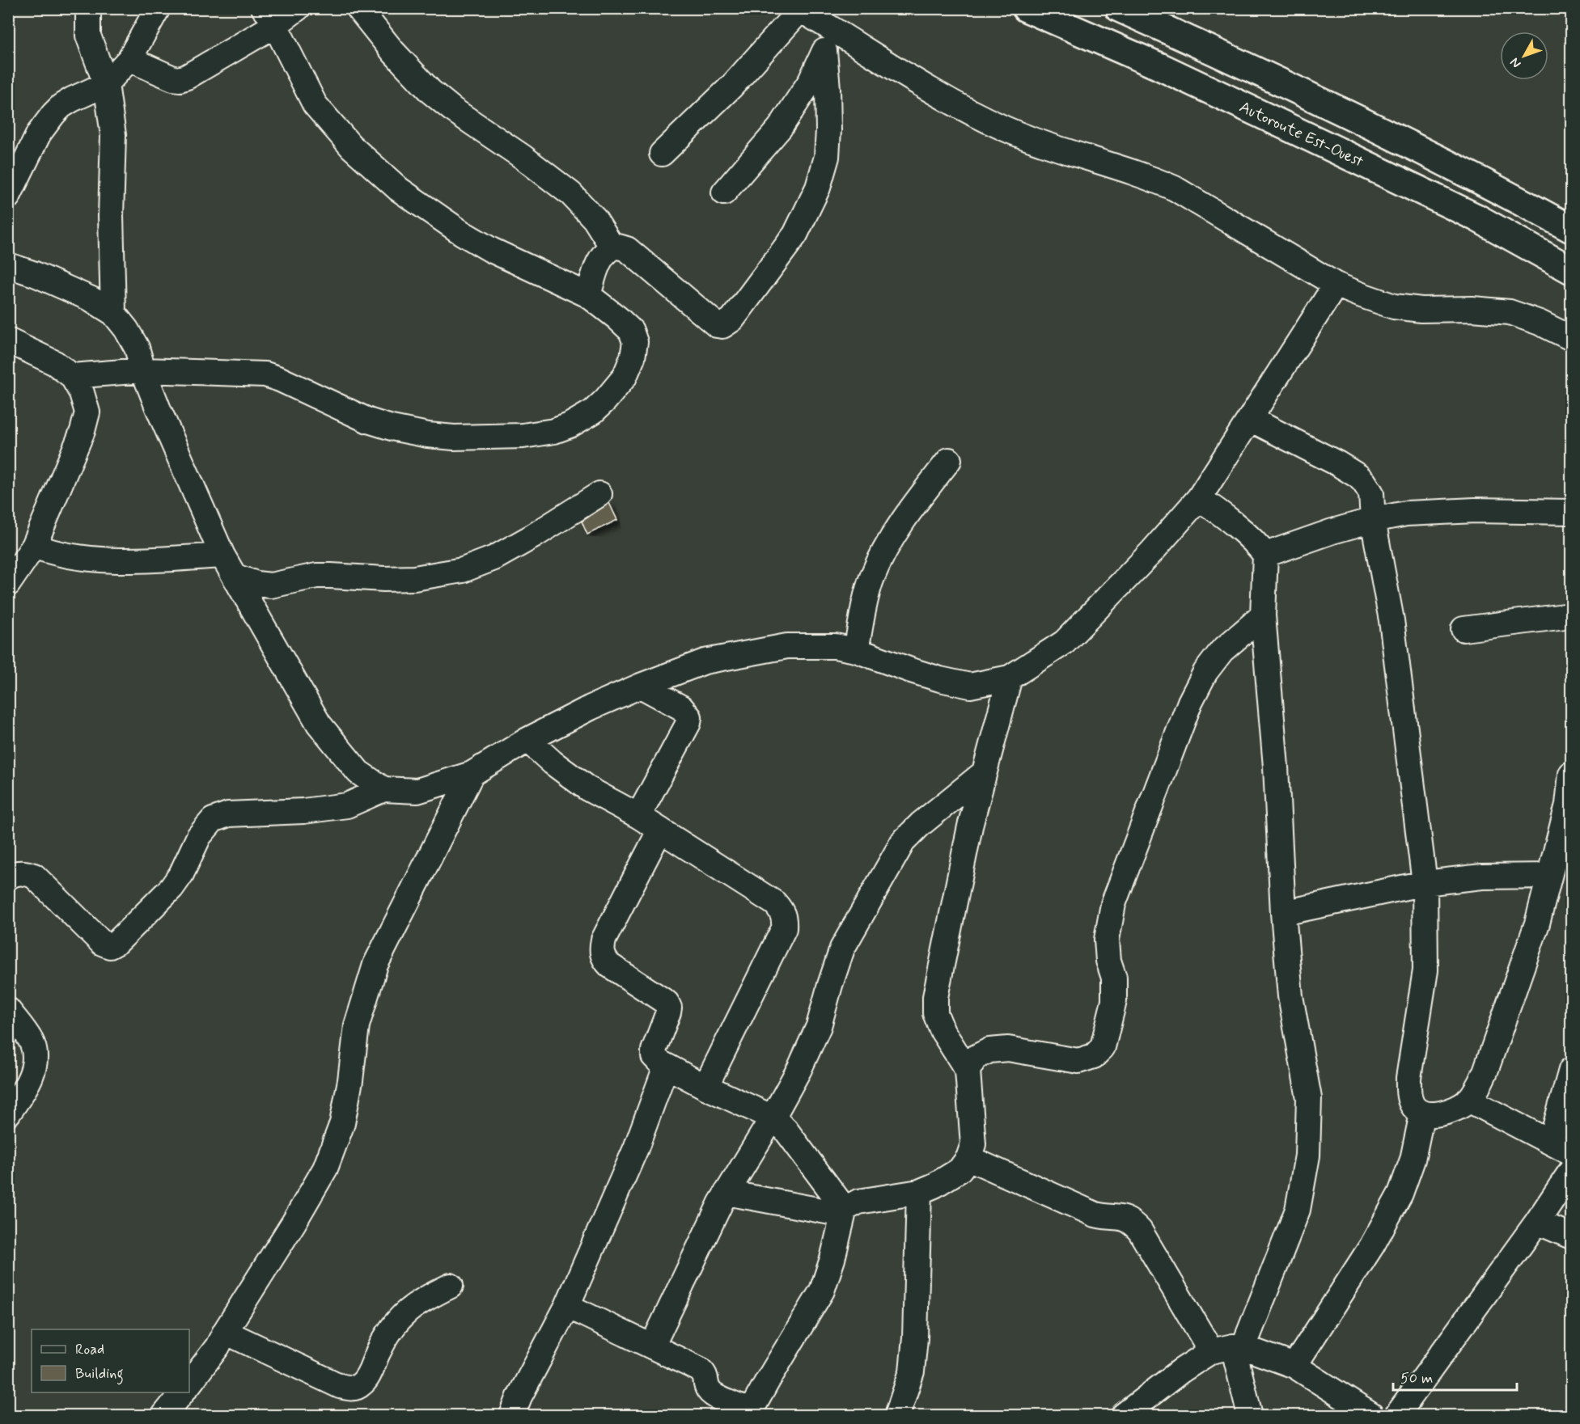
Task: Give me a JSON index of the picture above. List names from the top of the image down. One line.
{"streets":{"highway":["Autoroute Est-Ouest"]},"legend":["Road","Building"],"scale_bar":"50 m","north":"bottom left"}
